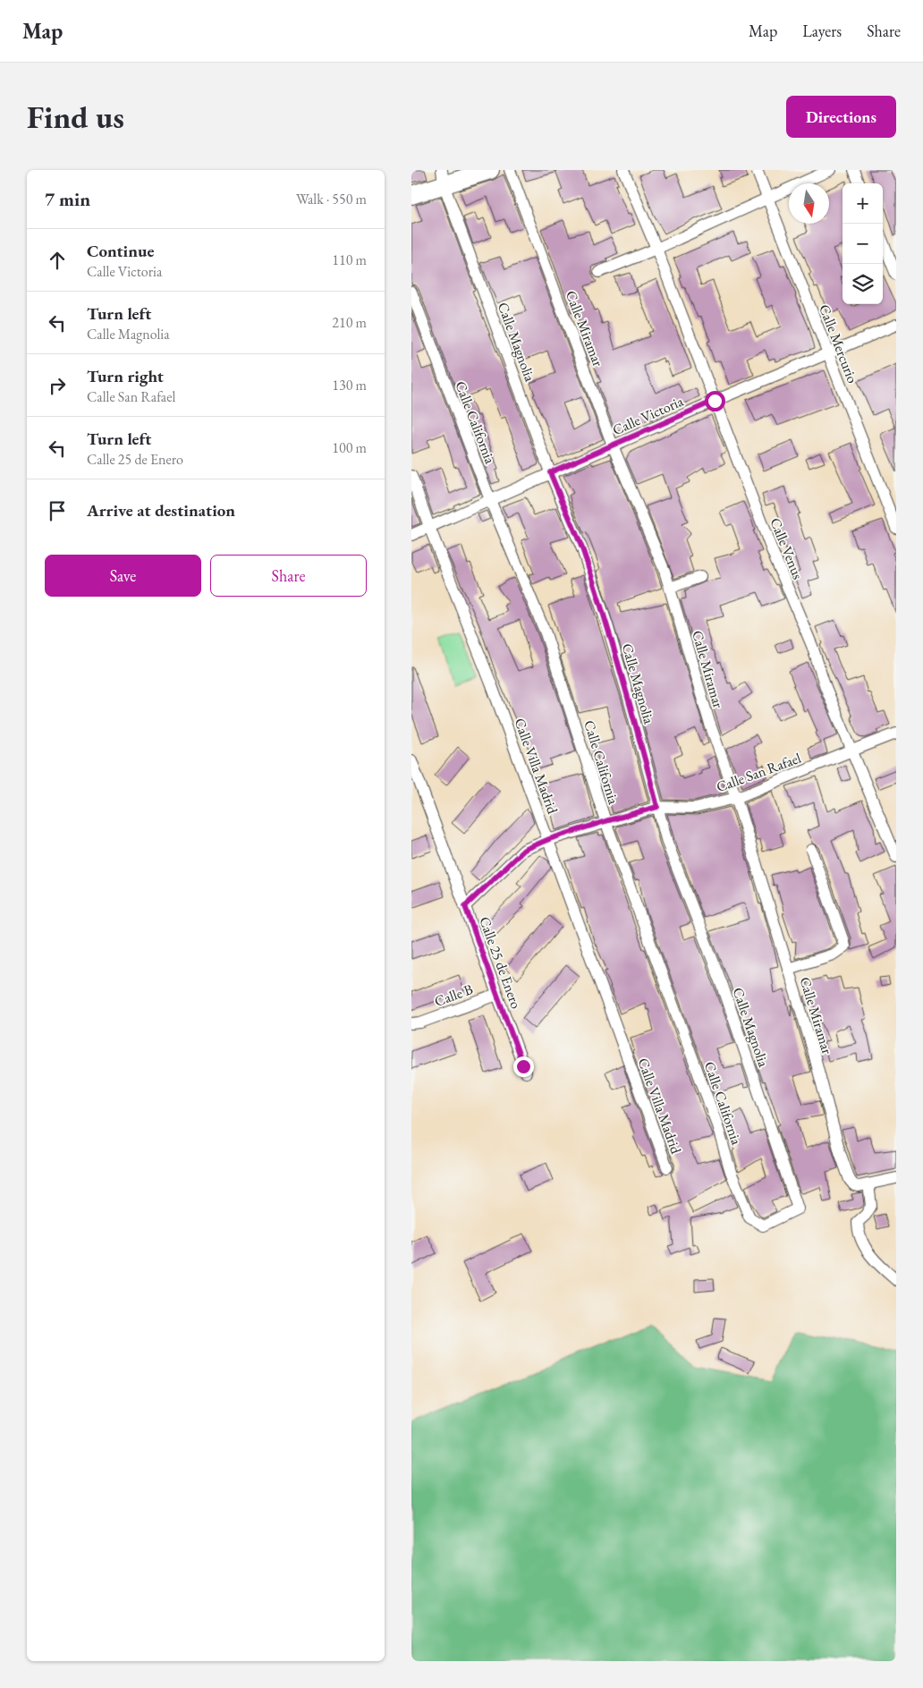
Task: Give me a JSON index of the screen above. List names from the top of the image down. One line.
{"streets":{"street":["Calle Miramar","Calle Magnolia","Calle Mercurio","Calle Victoria","Calle California","Calle Venus","Calle Villa Madrid","Calle San Rafael","Calle 25 de Enero","Calle B"]},"crossings":[["Calle Miramar","Calle Victoria"],["Calle Miramar","Calle San Rafael"],["Calle Magnolia","Calle Victoria"],["Calle Magnolia","Calle California"],["Calle Magnolia","Calle San Rafael"],["Calle Mercurio","Calle Victoria"],["Calle Victoria","Calle California"],["Calle Victoria","Calle Venus"],["Calle Victoria","Calle Villa Madrid"],["Calle California","Calle San Rafael"],["Calle Venus","Calle San Rafael"],["Calle Villa Madrid","Calle San Rafael"],["Calle San Rafael","Calle 25 de Enero"],["Calle 25 de Enero","Calle B"]],"north":"bottom","page":{"header":"Map","nav":["Map","Layers","Share"],"buttons":["Directions",["Save","Share"]],"title":"Find us","heading":["7 min","Walk · 550 m"],"map_buttons":["+","−"],"list":[["Continue","Calle Victoria","110 m"],["Turn left","Calle Magnolia","210 m"],["Turn right","Calle San Rafael","130 m"],["Turn left","Calle 25 de Enero","100 m"],"Arrive at destination"]}}
